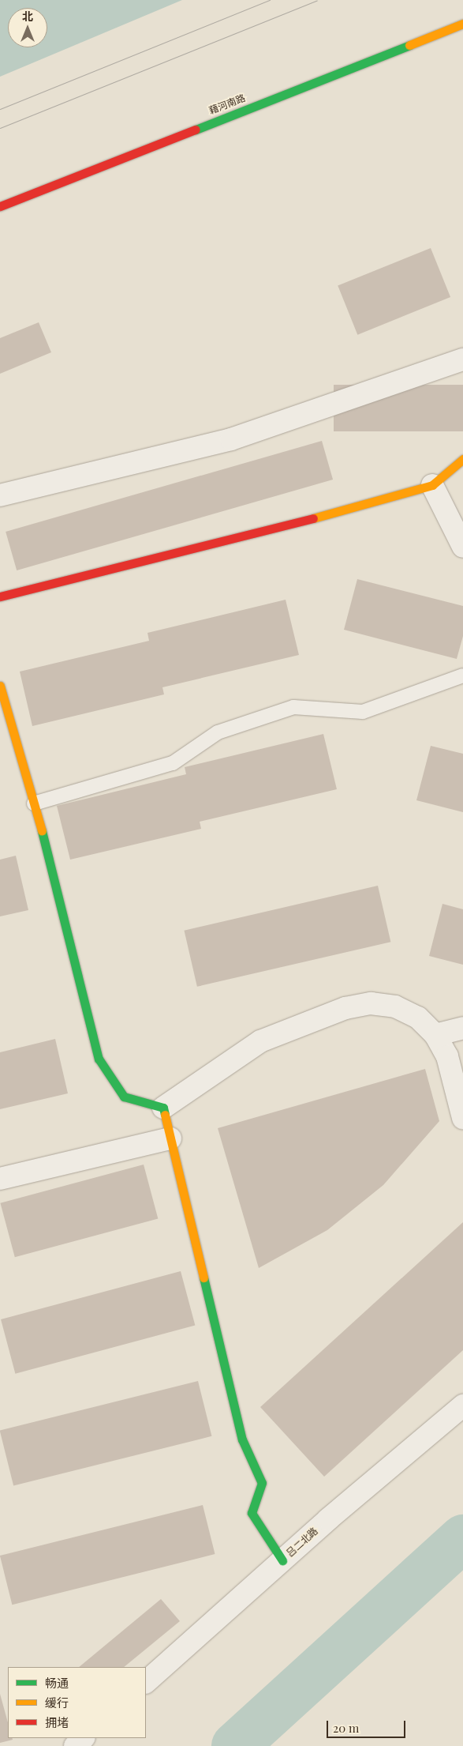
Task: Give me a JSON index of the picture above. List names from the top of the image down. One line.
{"streets":{"street":["藉河南路","吕二北路"]},"legend":["畅通","缓行","拥堵"],"scale_bar":"20 m","north":"top"}
